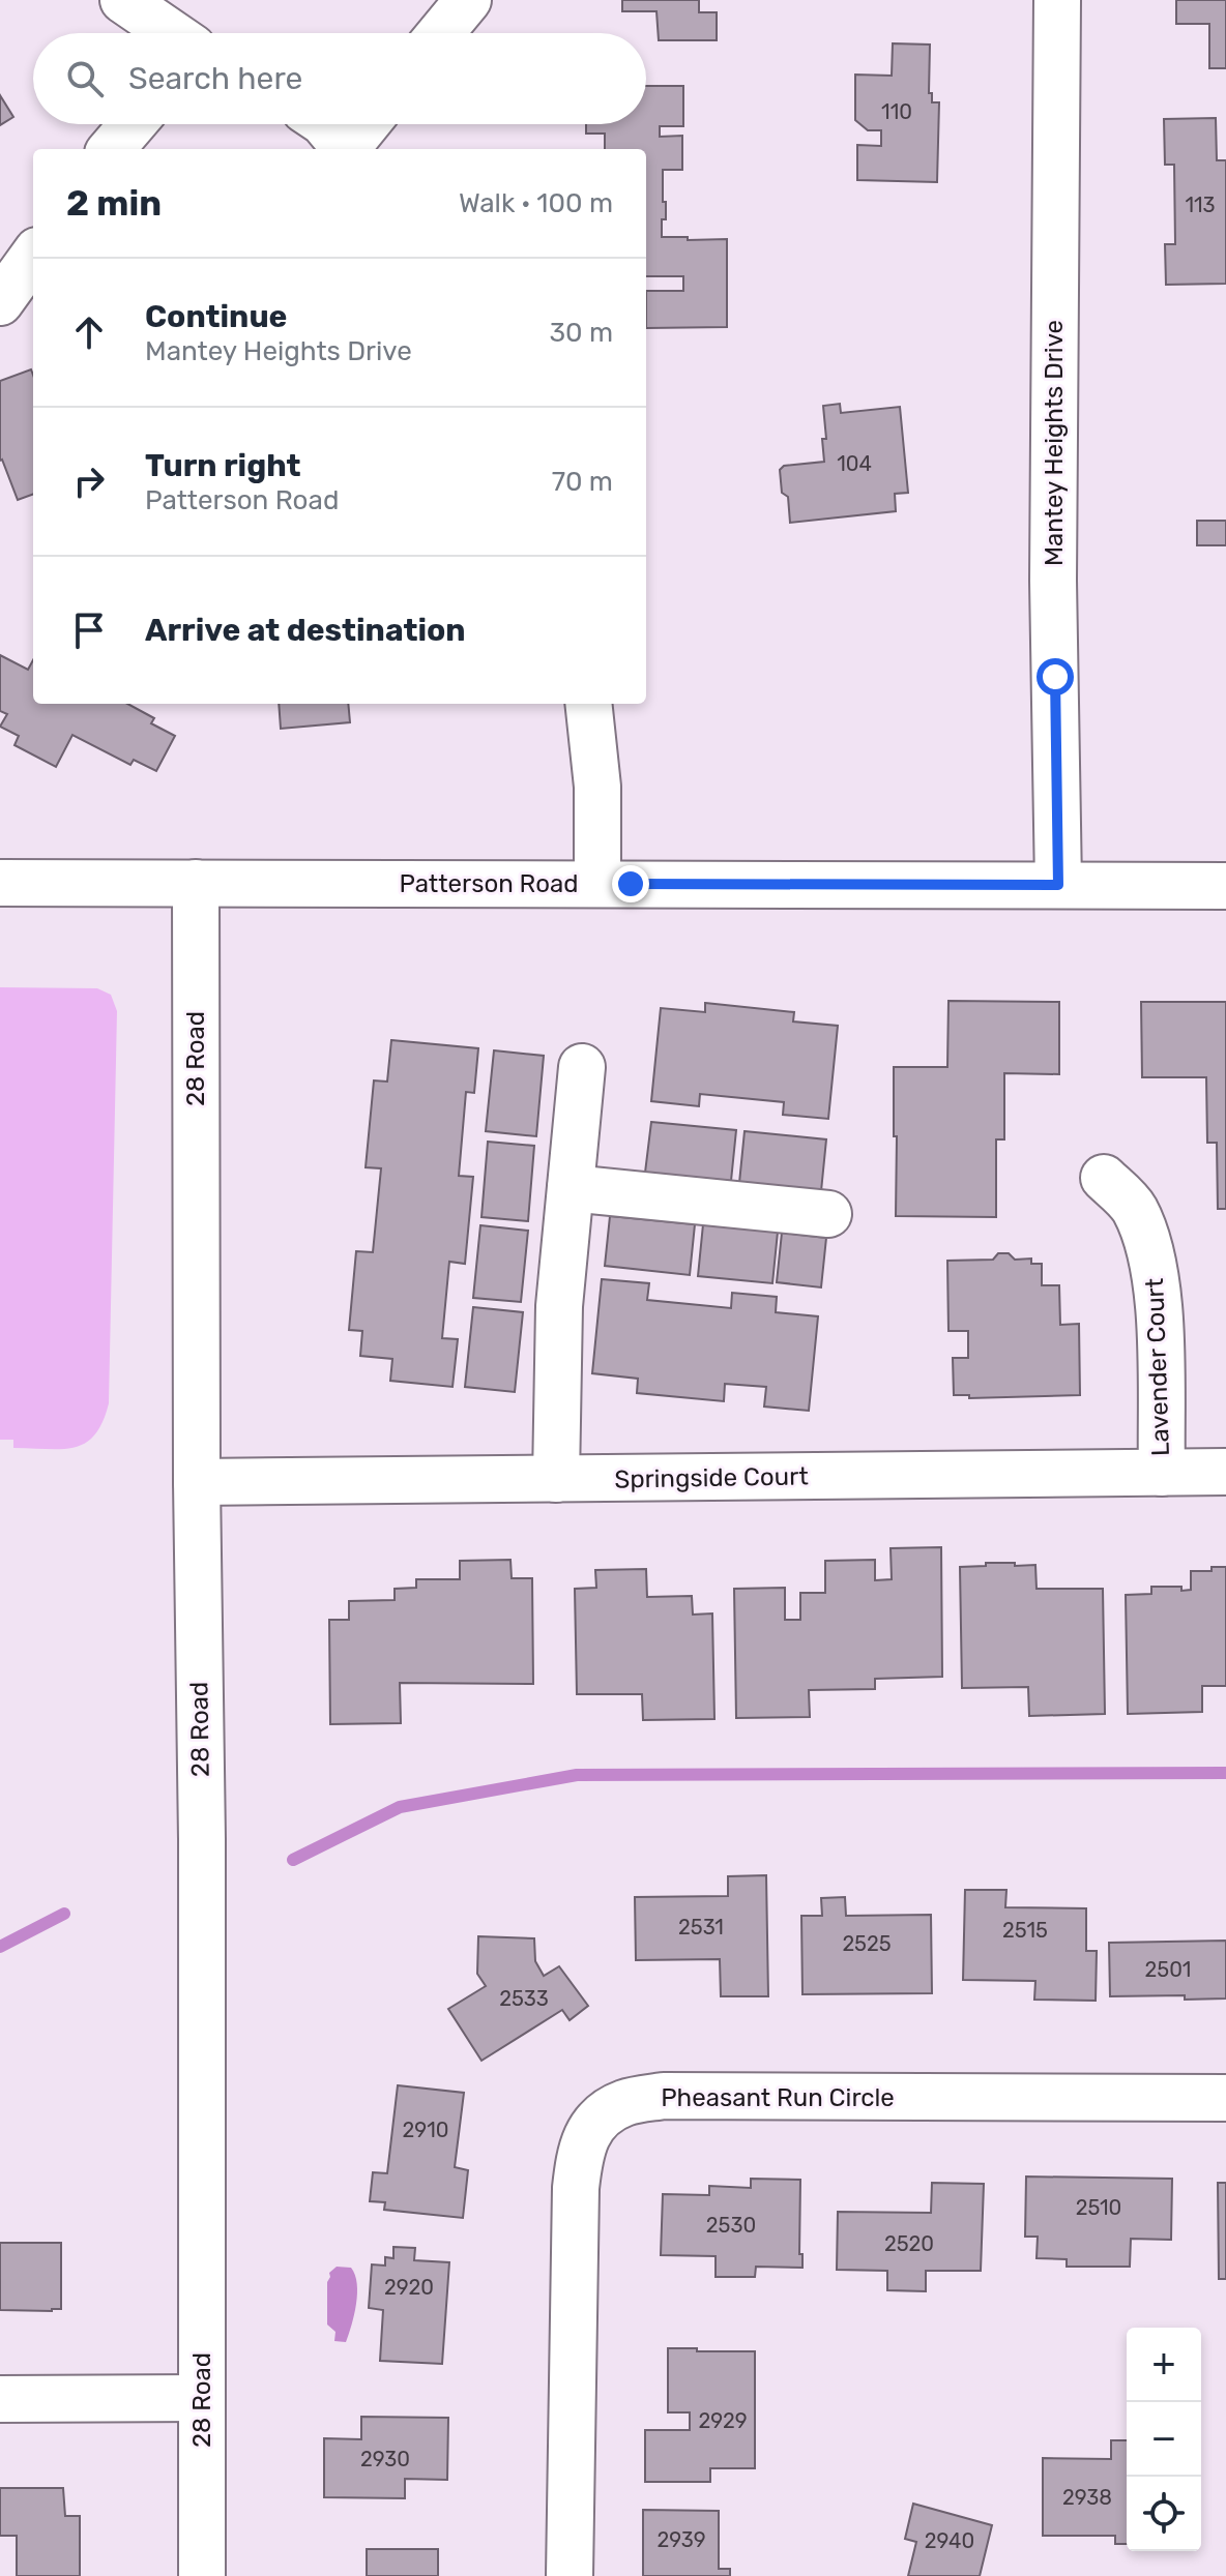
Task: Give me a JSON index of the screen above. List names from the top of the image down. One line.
{"streets":{"street":["Mantey Heights Drive","Patterson Road","28 Road","Lavender Court","Springside Court","Pheasant Run Circle"]},"crossings":[["Mantey Heights Drive","Patterson Road"],["Patterson Road","28 Road"],["28 Road","Springside Court"],["Lavender Court","Springside Court"]],"house_numbers":["110","113","104","2531","2515","2525","2501","2533","2910","2510","2530","2520","2920","2929","2930","2938","2939","2940"],"page":{"search":"Search here","heading":["2 min","Walk · 100 m"],"list":[["Continue","Mantey Heights Drive","30 m"],["Turn right","Patterson Road","70 m"],"Arrive at destination"],"map_buttons":["+","−"]}}
